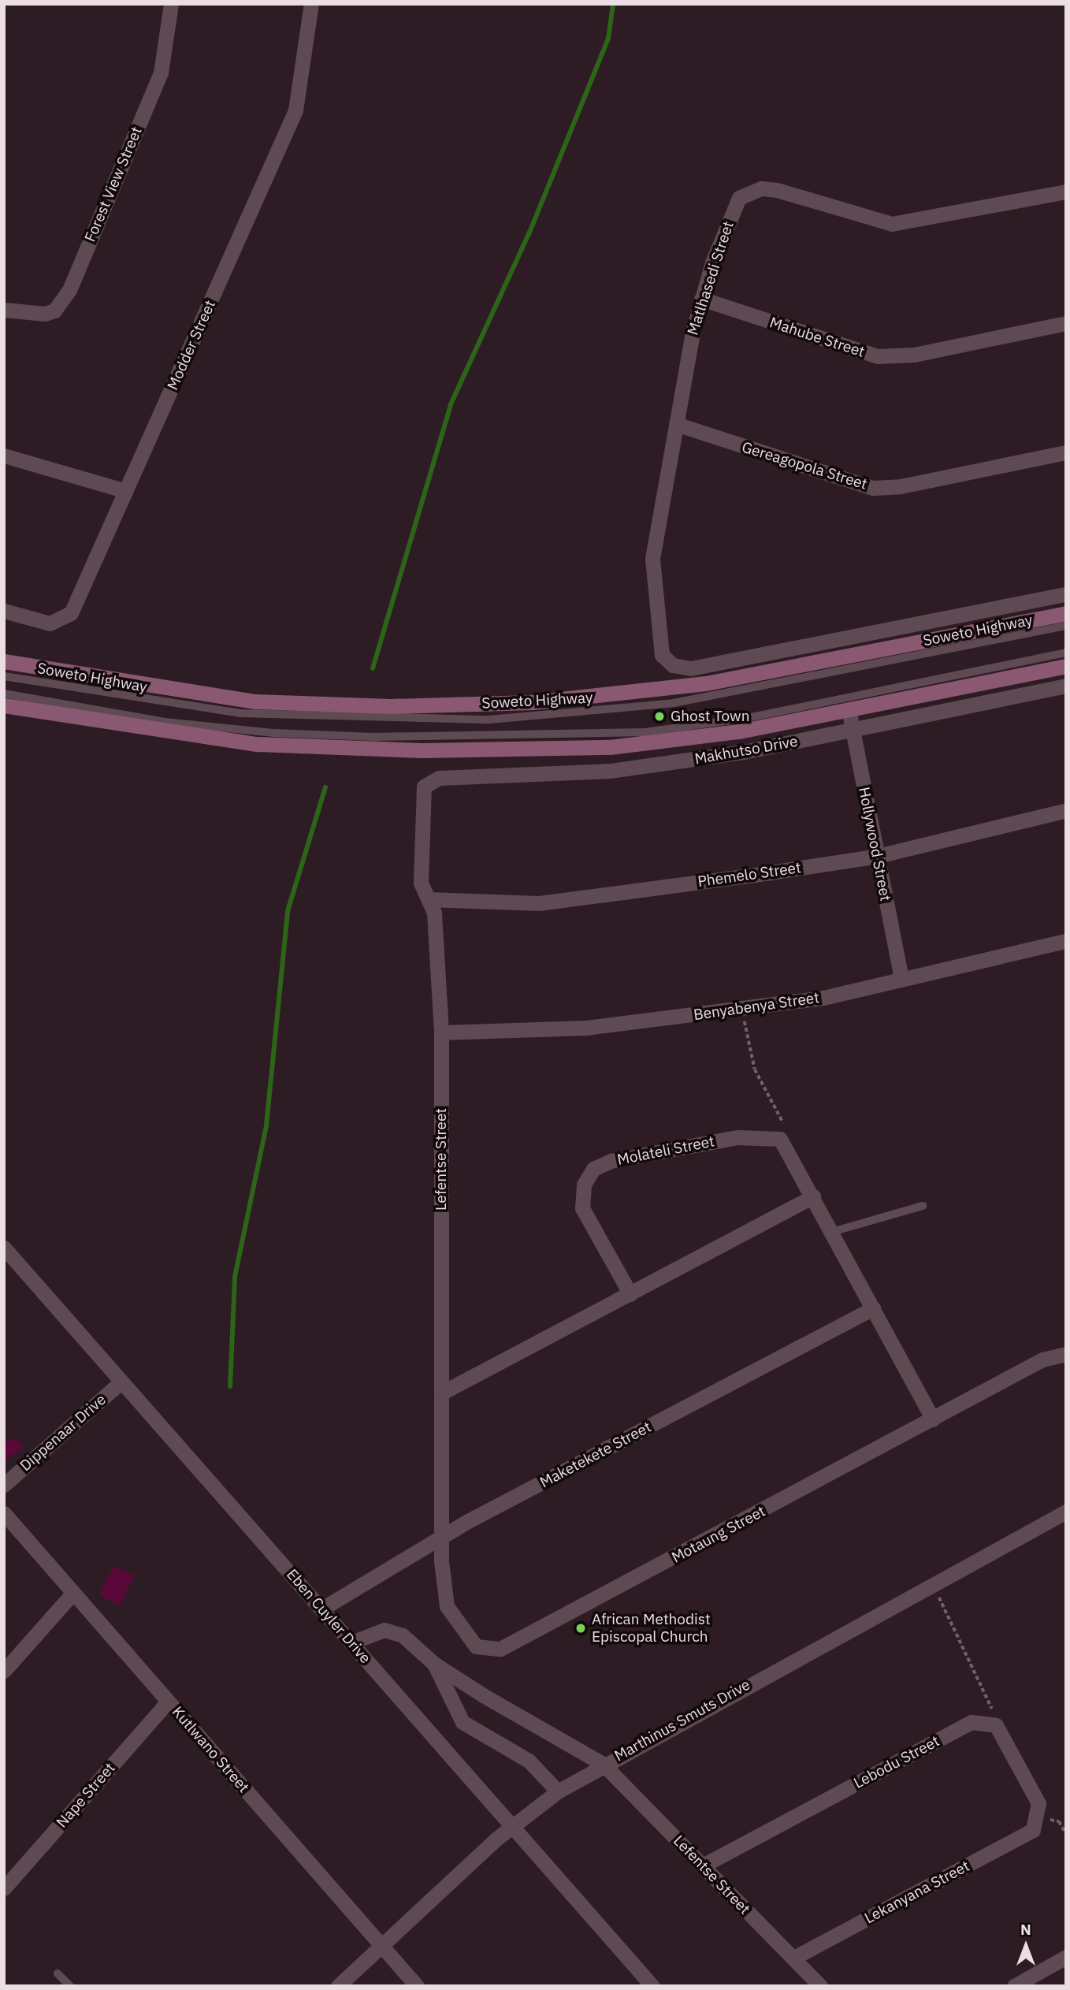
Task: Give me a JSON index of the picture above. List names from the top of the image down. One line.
{"streets":{"main road":["Soweto Highway"],"street":["Forest View Street","Matlhasedi Street","Mahube Street","Modder Street","Gereagopola Street","Makhutso Drive","Hollywood Street","Phemelo Street","Benyabenya Street","Molateli Street","Lefentse Street","Dippenaar Drive","Maketekete Street","Motaung Street","Eben Cuyler Drive","Marthinus Smuts Drive","Kutlwano Street","Lebodu Street","Nape Street","Lekanyana Street"]},"crossings":[["Matlhasedi Street","Mahube Street"],["Matlhasedi Street","Gereagopola Street"],["Makhutso Drive","Hollywood Street"],["Makhutso Drive","Lefentse Street"],["Hollywood Street","Phemelo Street"],["Hollywood Street","Benyabenya Street"],["Phemelo Street","Lefentse Street"],["Benyabenya Street","Lefentse Street"],["Lefentse Street","Maketekete Street"],["Lefentse Street","Motaung Street"],["Lefentse Street","Marthinus Smuts Drive"],["Lefentse Street","Lebodu Street"],["Lefentse Street","Lekanyana Street"],["Dippenaar Drive","Eben Cuyler Drive"],["Maketekete Street","Motaung Street"],["Maketekete Street","Eben Cuyler Drive"],["Eben Cuyler Drive","Marthinus Smuts Drive"],["Marthinus Smuts Drive","Kutlwano Street"],["Kutlwano Street","Nape Street"]],"places":["Ghost Town","African Methodist Episcopal Church"],"north":"top"}
